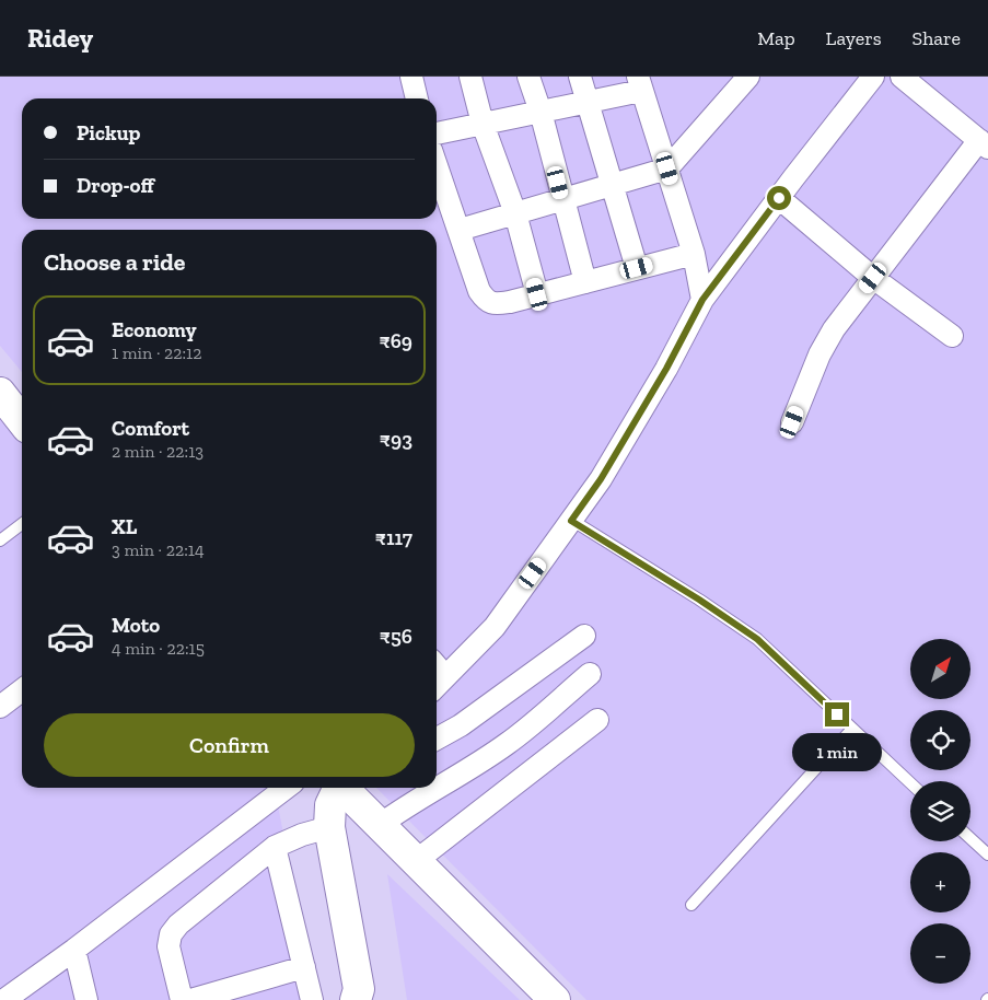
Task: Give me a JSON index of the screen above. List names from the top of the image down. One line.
{"north":"top right","page":{"header":"Ridey","nav":["Map","Layers","Share"],"banner":["Pickup","Drop-off"],"heading":"Choose a ride","list":[{"name":"Economy","note":"1 min · 22:12","value":"₹69"},{"name":"Comfort","note":"2 min · 22:13","value":"₹93"},{"name":"XL","note":"3 min · 22:14","value":"₹117"},{"name":"Moto","note":"4 min · 22:15","value":"₹56"}],"map_buttons":["+","−"],"buttons":"Confirm","bubble":"1 min"}}
